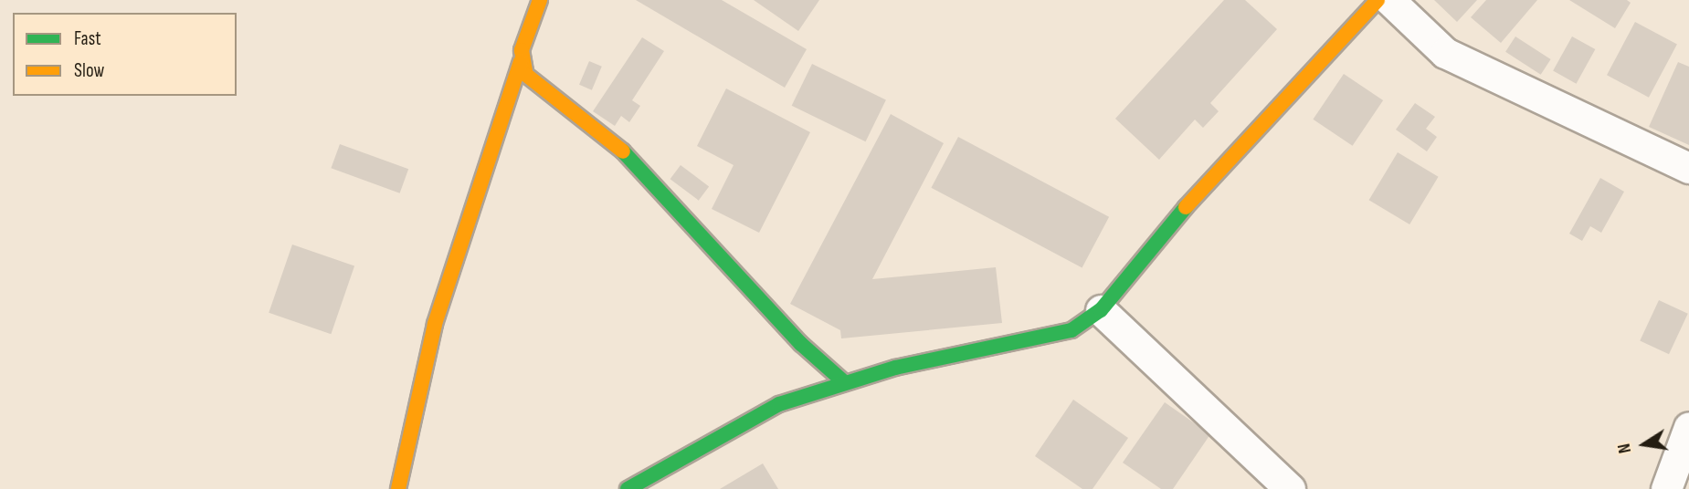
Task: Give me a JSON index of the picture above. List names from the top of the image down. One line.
{"legend":["Fast","Slow"],"north":"left"}
